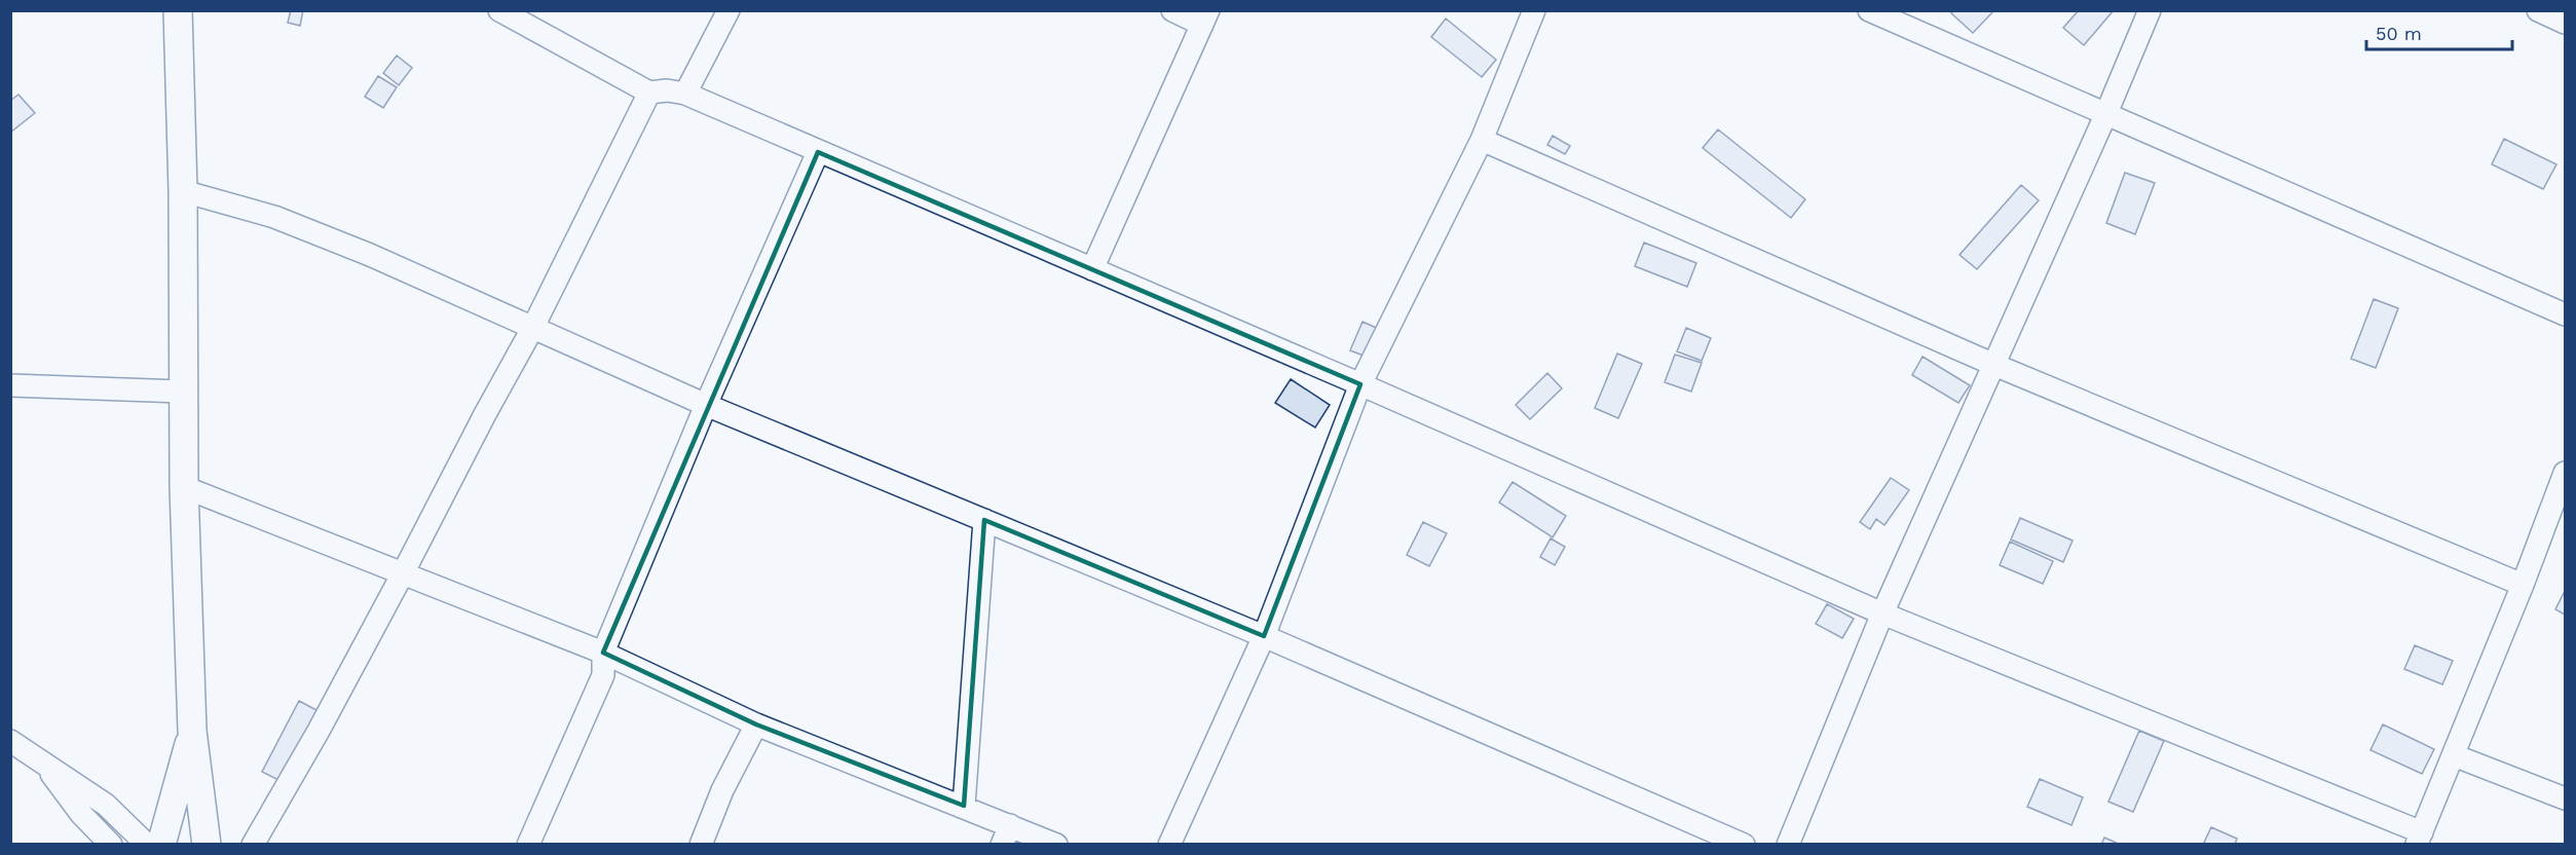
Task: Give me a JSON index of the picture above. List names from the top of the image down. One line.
{"scale_bar":"50 m"}
